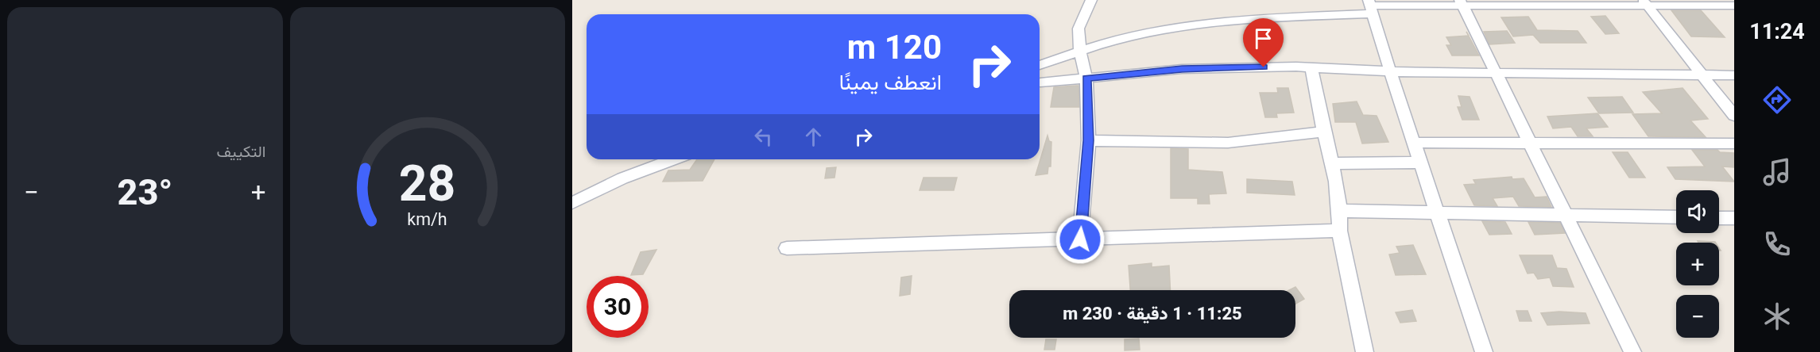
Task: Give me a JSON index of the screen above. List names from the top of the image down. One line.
{"page":{"tabs":"11:24","tile":"التكييف","turn":["120 m","انعطف يمينًا"],"heat":["−","23°","+"],"map_buttons":["+","−"],"limit":"30","trip":"11:25 · 1 دقيقة · 230 m","gauge":["28","km/h"]}}
